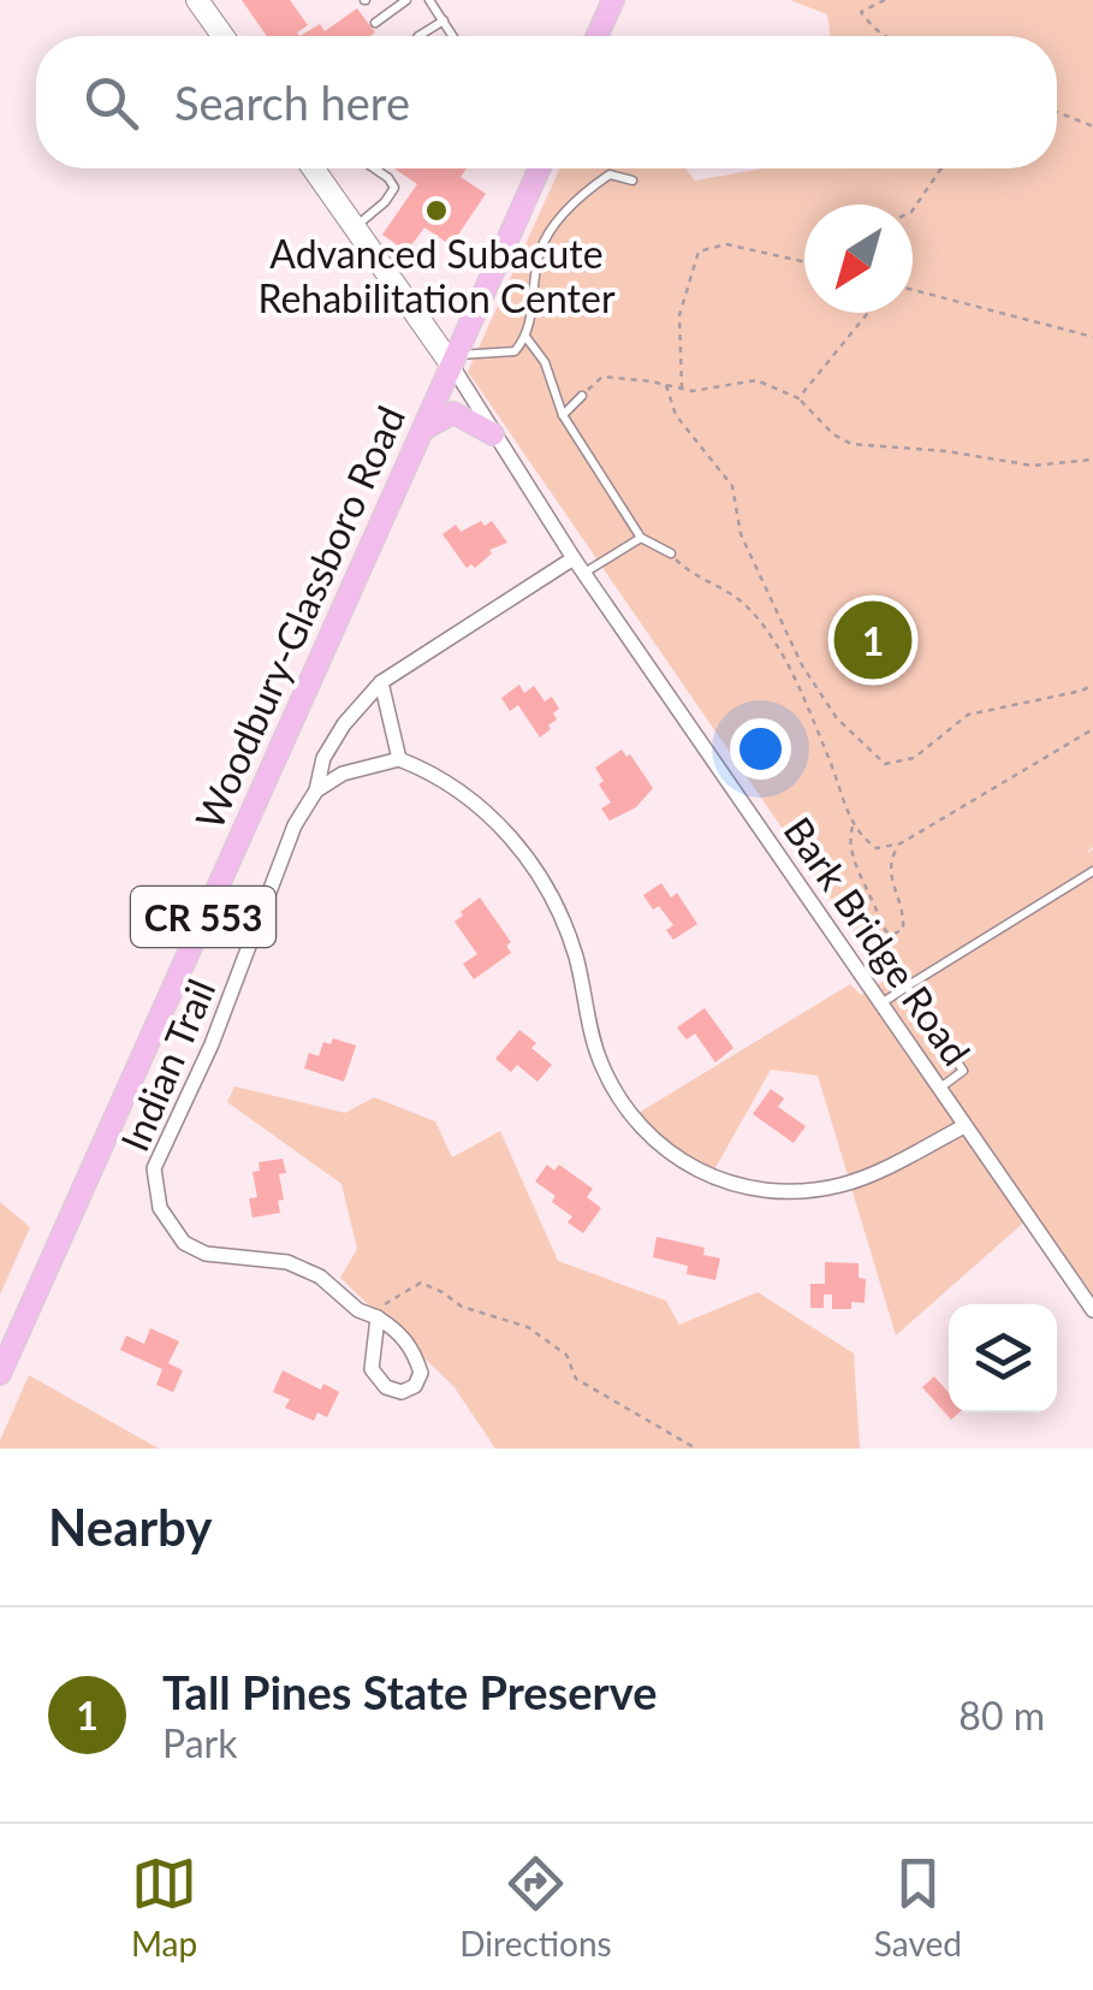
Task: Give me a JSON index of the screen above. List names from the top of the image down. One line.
{"streets":{"main road":["Woodbury-Glassboro Road","CR 553"],"street":["Bark Bridge Road","Indian Trail"]},"crossings":[["Woodbury-Glassboro Road","Bark Bridge Road"],["Bark Bridge Road","Indian Trail"]],"places":["Advanced Subacute Rehabilitation Center"],"north":"bottom left","page":{"search":"Search here","pins":"1","heading":"Nearby","list":[{"mark":"1","name":"Tall Pines State Preserve","note":"Park","value":"80 m"}],"nav":["Map","Directions","Saved"]}}
